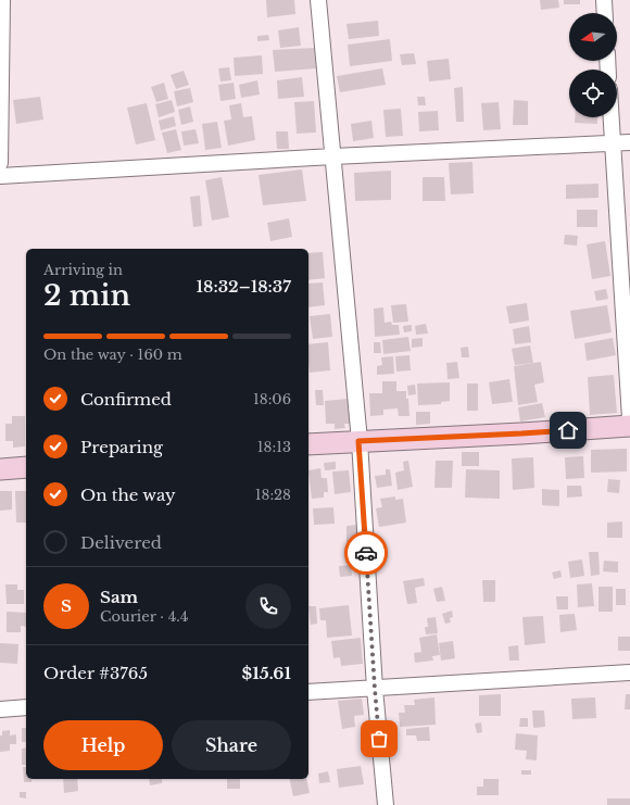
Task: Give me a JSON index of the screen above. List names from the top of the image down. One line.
{"north":"left","page":{"heading":["2 min","Arriving in","18:32–18:37"],"panel":["Sam","Courier · 4.4","Order #3765","$15.61"],"bar":"On the way · 160 m","list":[["Confirmed","18:06"],["Preparing","18:13"],["On the way","18:28"],"Delivered"],"round":"S","buttons":["Help","Share"]}}
